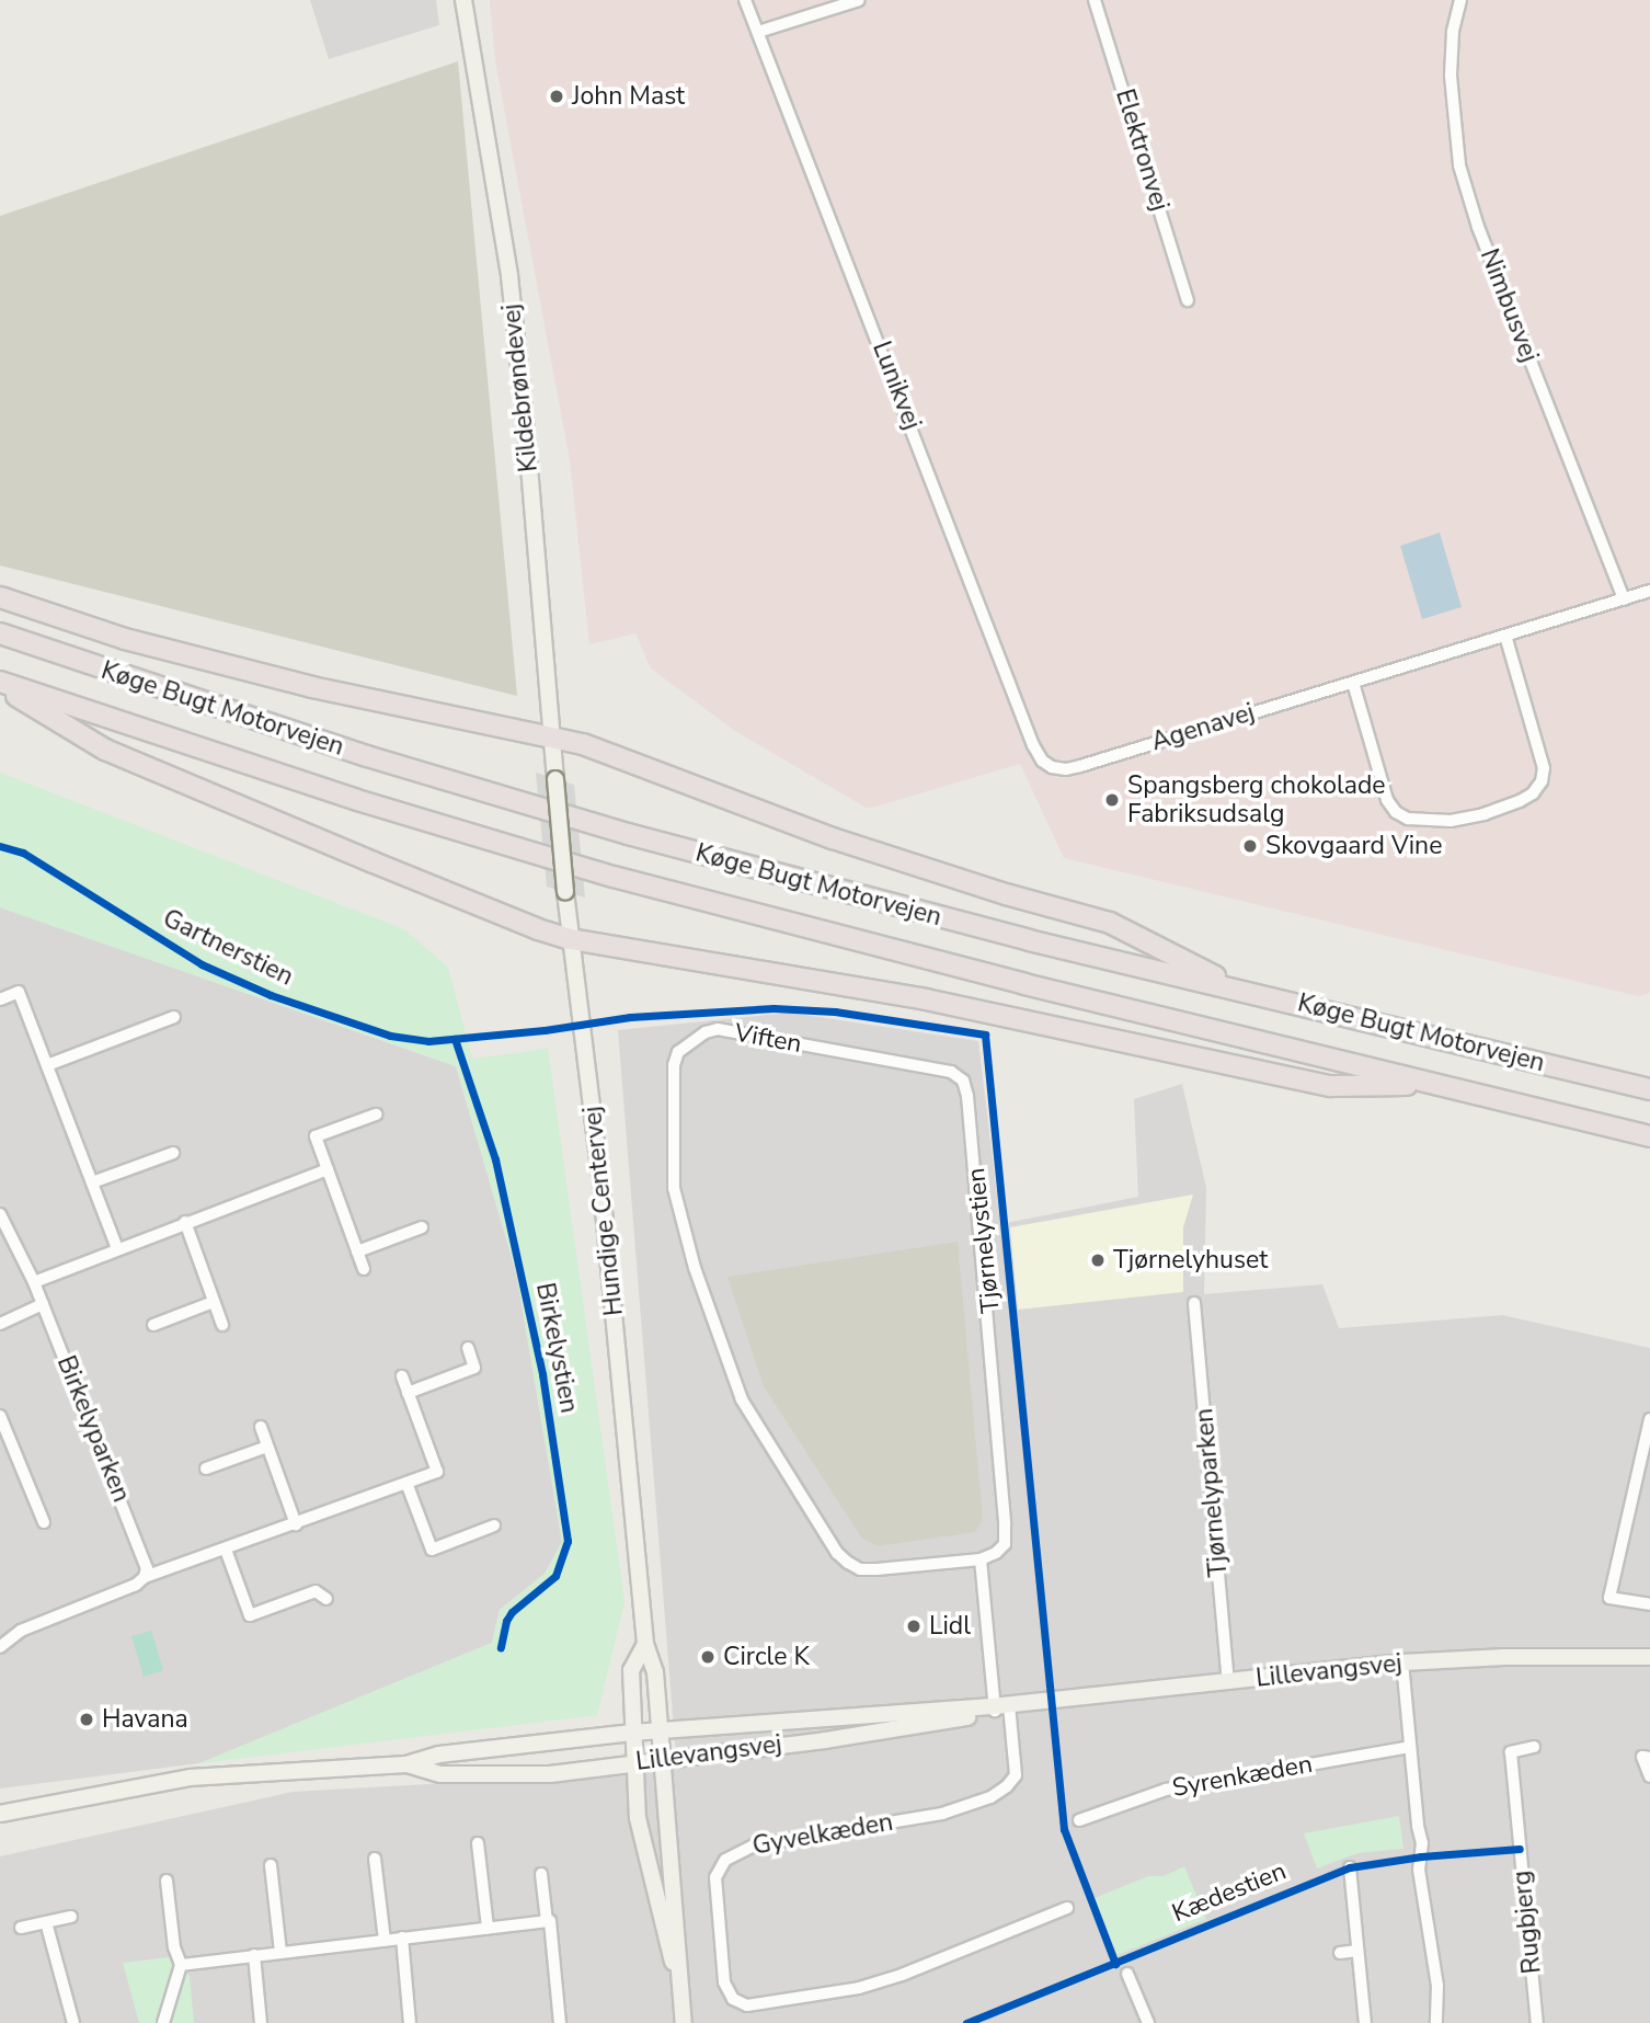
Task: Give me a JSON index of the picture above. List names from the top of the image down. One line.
{"streets":{"highway":["Køge Bugt Motorvejen"],"street":["Elektronvej","Nimbusvej","Lunikvej","Kildebrøndevej","Agenavej","Viften","Hundige Centervej","Birkelyparken","Tjørnelyparken","Lillevangsvej","Syrenkæden","Gyvelkæden","Rugbjerg"],"cycle path":["Gartnerstien","Birkelystien","Kædestien"]},"crossings":[["Nimbusvej","Agenavej"],["Lunikvej","Agenavej"],["Kildebrøndevej","Hundige Centervej"],["Hundige Centervej","Lillevangsvej"],["Tjørnelyparken","Lillevangsvej"],["Lillevangsvej","Gyvelkæden"]],"places":["John Mast","Spangsberg chokolade Fabriksudsalg","Skovgaard Vine","Tjørnelyhuset","Lidl","Circle K","Havana"]}
